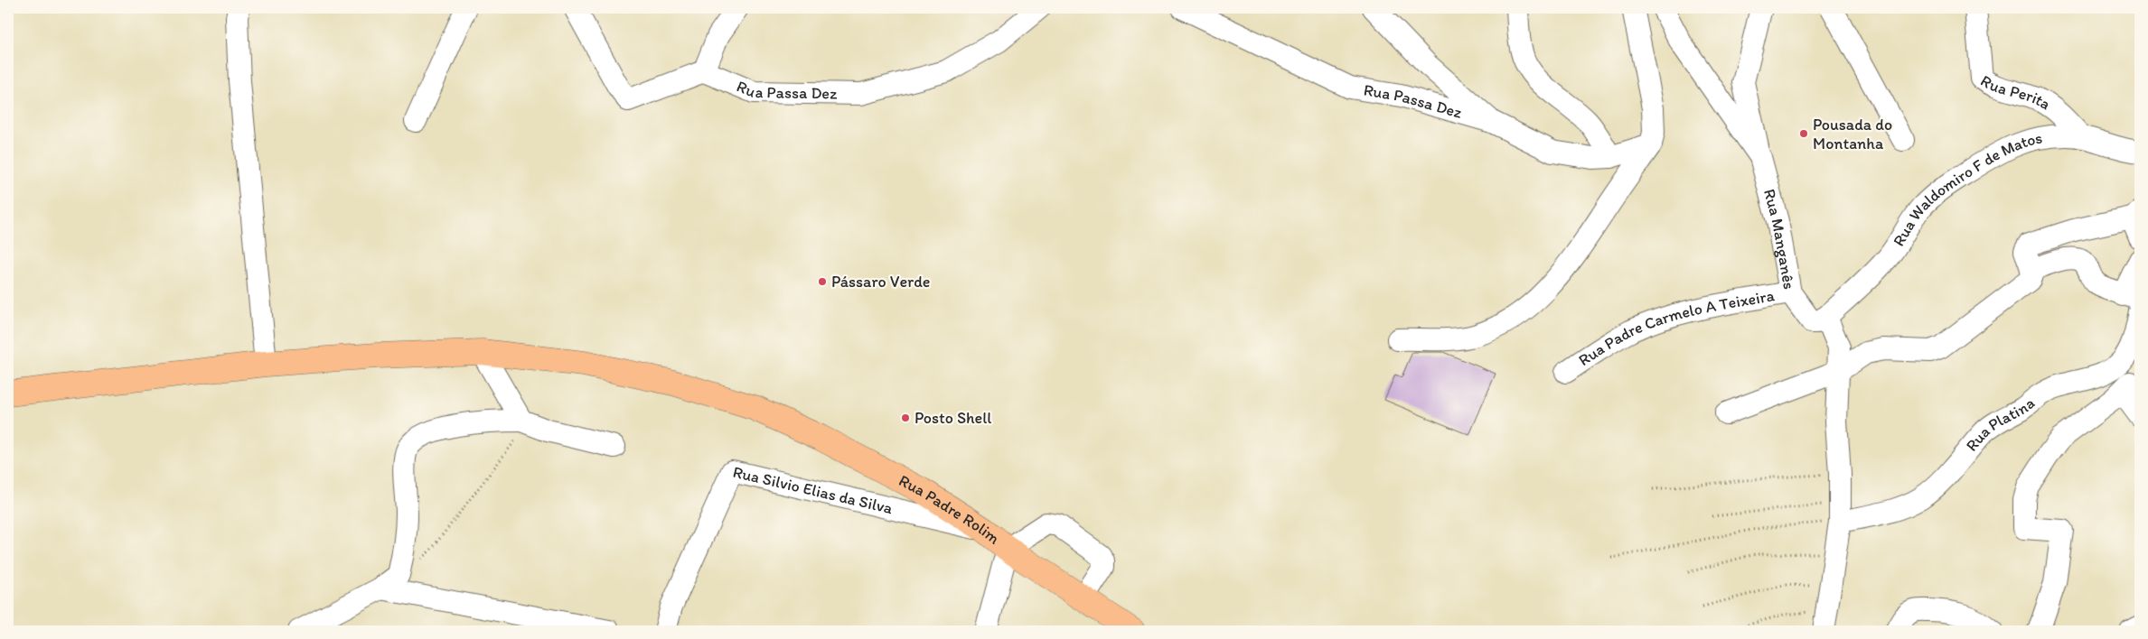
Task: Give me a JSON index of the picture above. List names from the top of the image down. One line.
{"streets":{"main road":["Rua Padre Rolim"],"street":["Rua Passa Dez","Rua Perita","Rua Waldomiro F de Matos","Rua Manganês","Rua Padre Carmelo A Teixeira","Rua Platina","Rua Silvio Elias da Silva"]},"crossings":[["Rua Perita","Rua Waldomiro F de Matos"],["Rua Waldomiro F de Matos","Rua Manganês"],["Rua Manganês","Rua Padre Carmelo A Teixeira"],["Rua Silvio Elias da Silva","Rua Padre Rolim"]],"places":["Pousada do Montanha","Pássaro Verde","Posto Shell"]}
